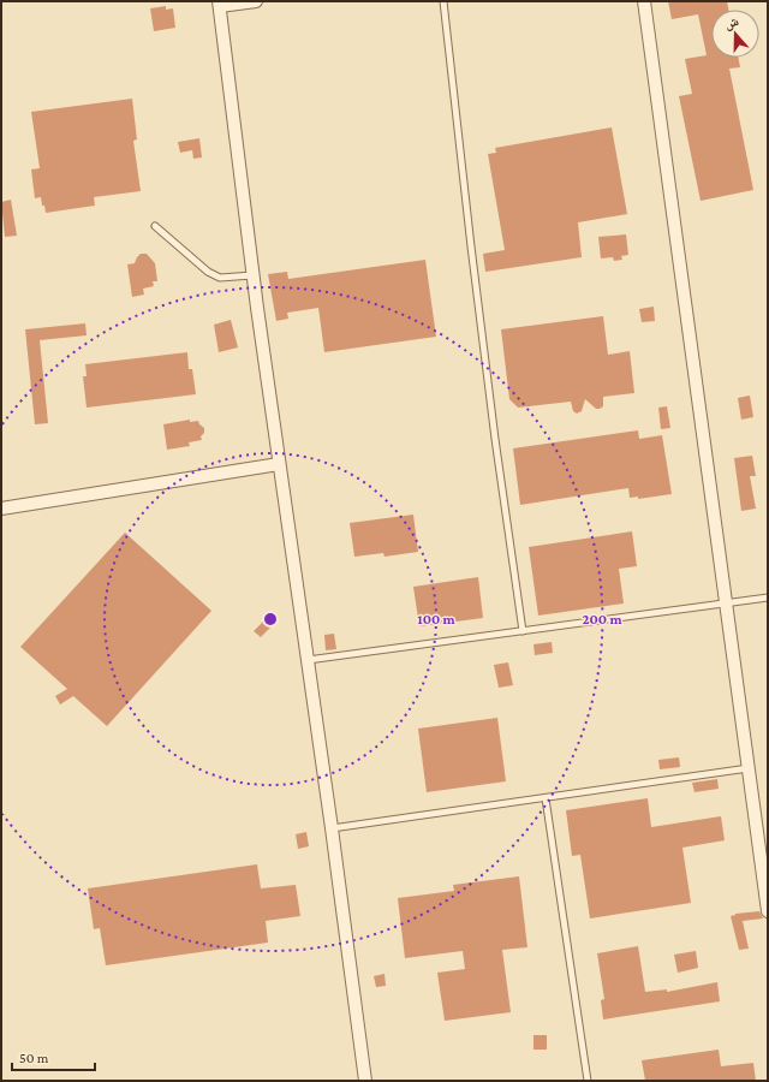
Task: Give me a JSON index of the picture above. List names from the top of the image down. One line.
{"scale_bar":"50 m","north":"top","rings":["100 m","200 m"]}
